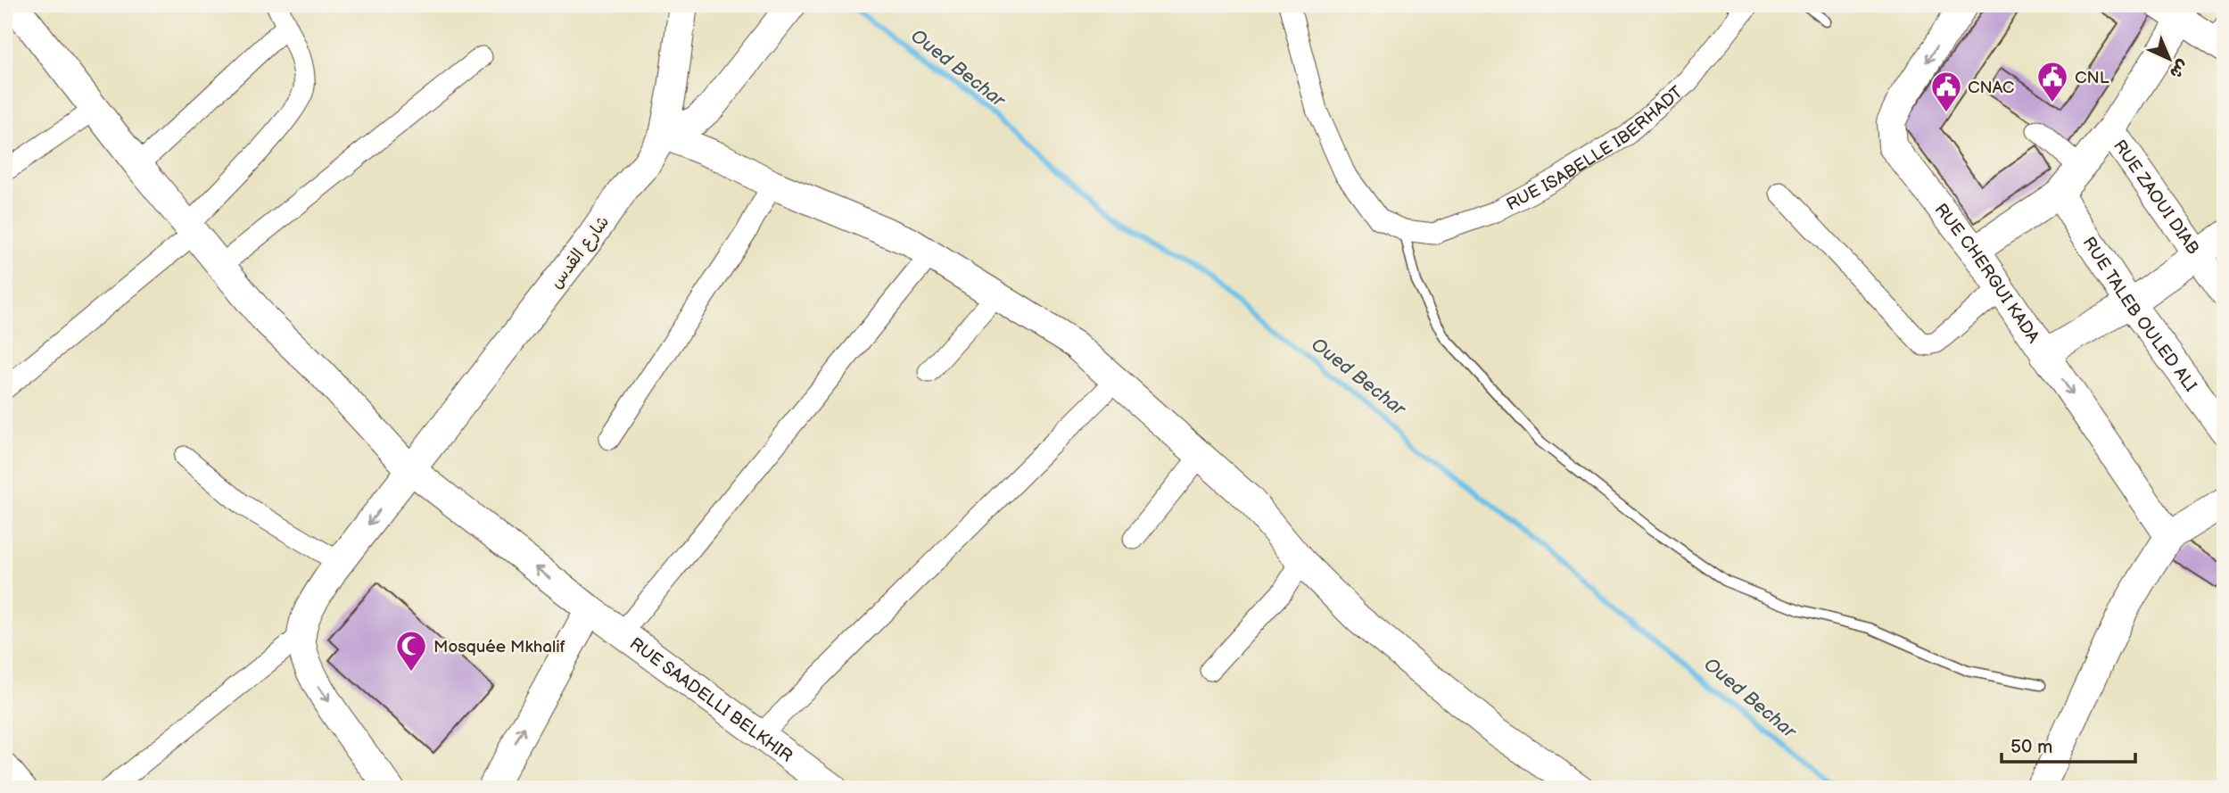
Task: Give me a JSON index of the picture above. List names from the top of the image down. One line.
{"streets":{"street":["RUE ISABELLE IBERHADT","RUE ZAOUI DIAB","شارع القدس","RUE CHERGUI KADA","RUE TALEB OULED ALI","RUE SAADELLI BELKHIR"]},"crossings":[["شارع القدس","RUE SAADELLI BELKHIR"]],"one_way":["RUE CHERGUI KADA"],"water":["Oued Bechar"],"places":{"public building":["CNL","CNAC"],"mosque":["Mosquée Mkhalif"]},"scale_bar":"50 m","north":"bottom right"}
